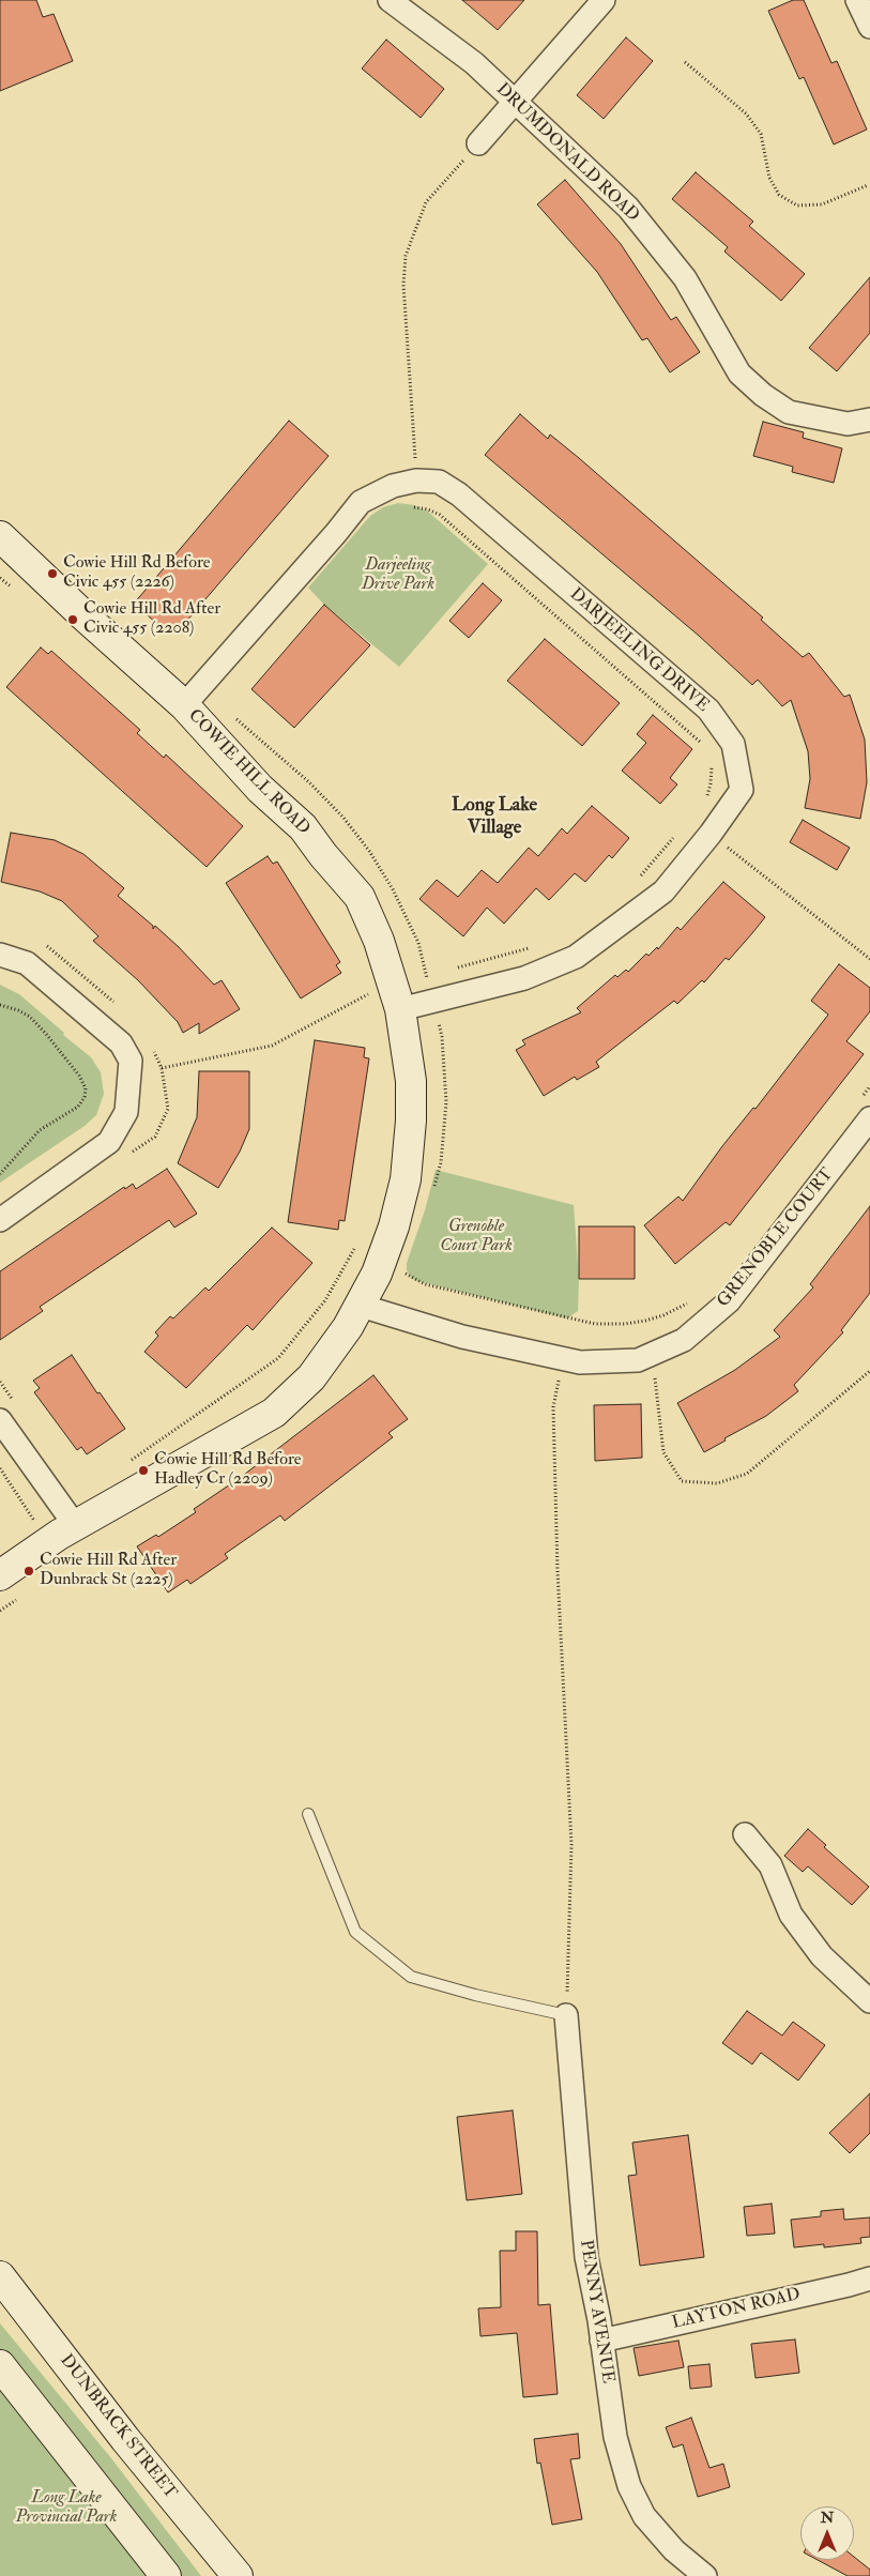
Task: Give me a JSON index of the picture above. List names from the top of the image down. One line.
{"streets":{"street":["DRUMDONALD ROAD","DARJEELING DRIVE","COWIE HILL ROAD","GRENOBLE COURT","LAYTON ROAD","PENNY AVENUE","DUNBRACK STREET"]},"crossings":[["DARJEELING DRIVE","COWIE HILL ROAD"],["COWIE HILL ROAD","GRENOBLE COURT"],["LAYTON ROAD","PENNY AVENUE"]],"districts":["Long Lake Village"],"parks":["Darjeeling Drive Park","Grenoble Court Park","Long Lake Provincial Park"],"places":["Cowie Hill Rd Before Civic 455 (2226)","Cowie Hill Rd After Civic 455 (2208)","Cowie Hill Rd Before Hadley Cr (2209)","Cowie Hill Rd After Dunbrack St (2225)"],"north":"top"}
